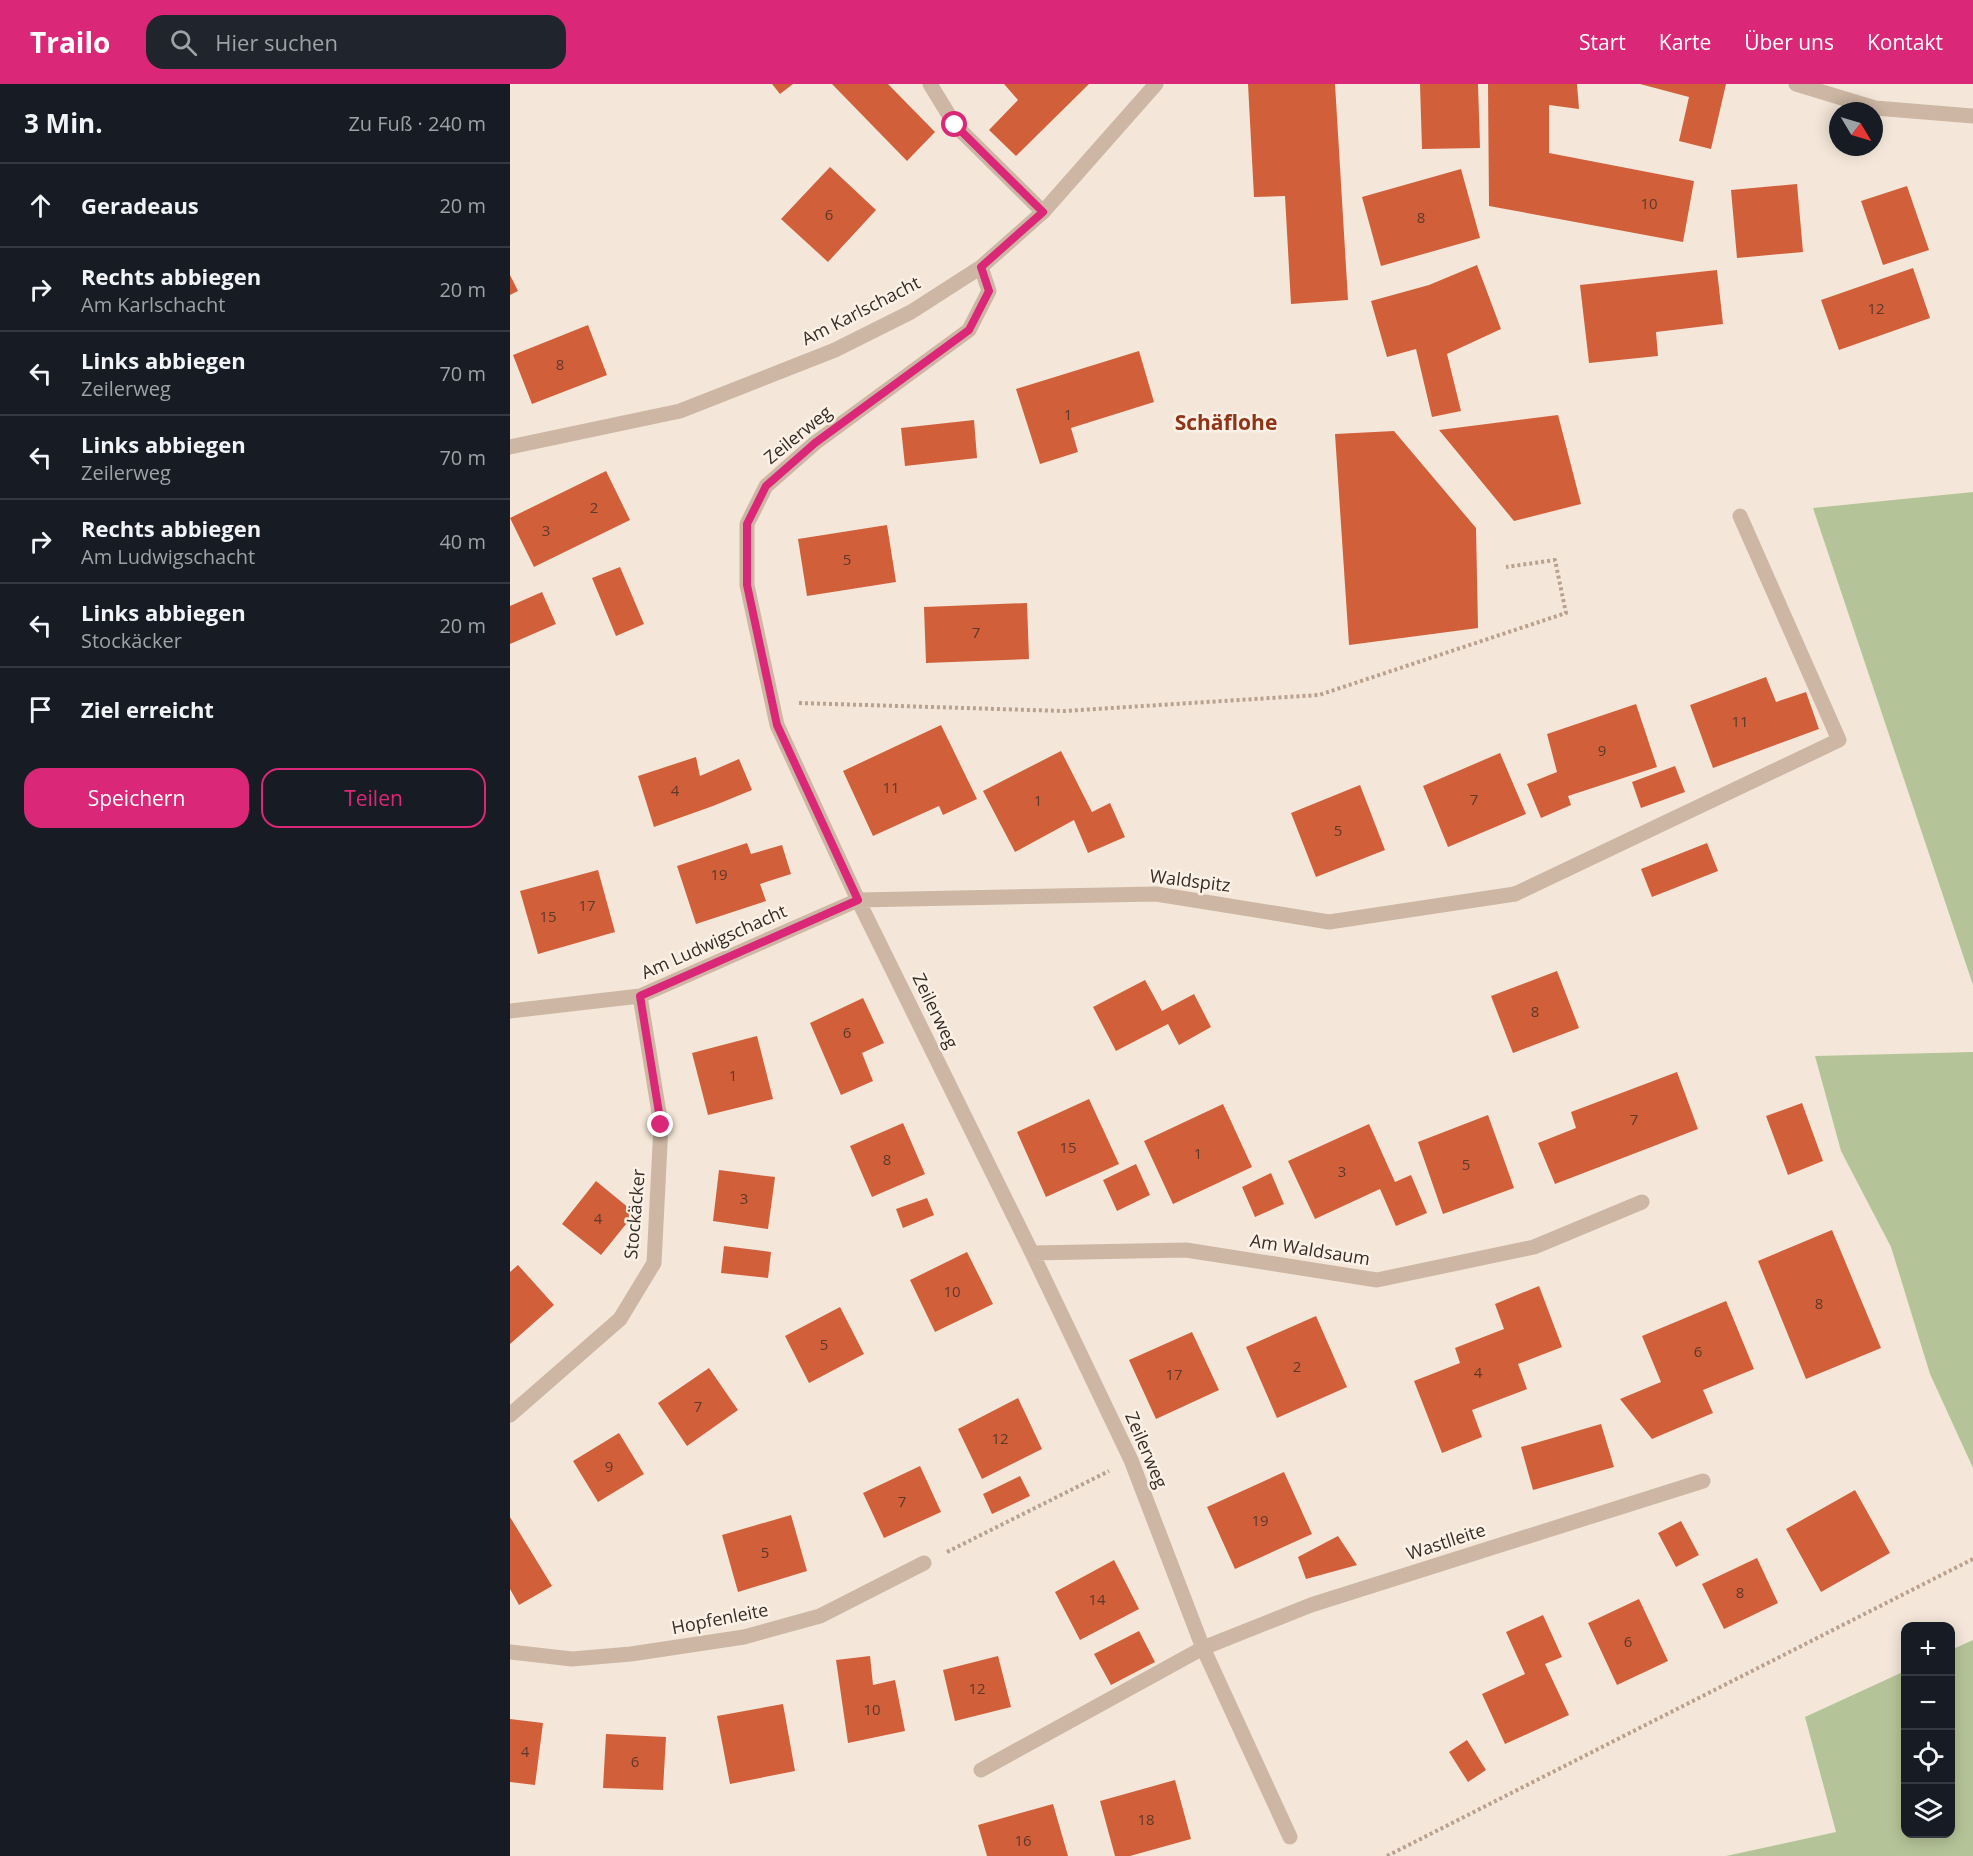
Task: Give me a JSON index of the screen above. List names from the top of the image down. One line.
{"streets":{"street":["Am Karlschacht","Zeilerweg","Waldspitz","Am Ludwigschacht","Stockäcker","Am Waldsaum","Wastlleite","Hopfenleite"]},"crossings":[["Am Karlschacht","Zeilerweg"],["Zeilerweg","Waldspitz"],["Zeilerweg","Am Ludwigschacht"],["Zeilerweg","Am Waldsaum"],["Zeilerweg","Wastlleite"],["Waldspitz","Am Ludwigschacht"],["Am Ludwigschacht","Stockäcker"]],"districts":["Schäflohe"],"house_numbers":["10","6","8","12","8","1","2","3","5","7","11","9","11","4","7","1","5","19","17","15","8","6","1","7","15","1","8","5","3","3","4","10","8","5","6","2","4","17","7","12","9","7","19","5","8","14","6","12","10","4","6","18","16"],"north":"bottom right","page":{"header":"Trailo","search":"Hier suchen","nav":["Start","Karte","Über uns","Kontakt"],"heading":["3 Min.","Zu Fuß · 240 m"],"list":[["Geradeaus","20 m"],["Rechts abbiegen","Am Karlschacht","20 m"],["Links abbiegen","Zeilerweg","70 m"],["Links abbiegen","Zeilerweg","70 m"],["Rechts abbiegen","Am Ludwigschacht","40 m"],["Links abbiegen","Stockäcker","20 m"],"Ziel erreicht"],"buttons":["Speichern","Teilen"],"map_buttons":["+","−"]}}
